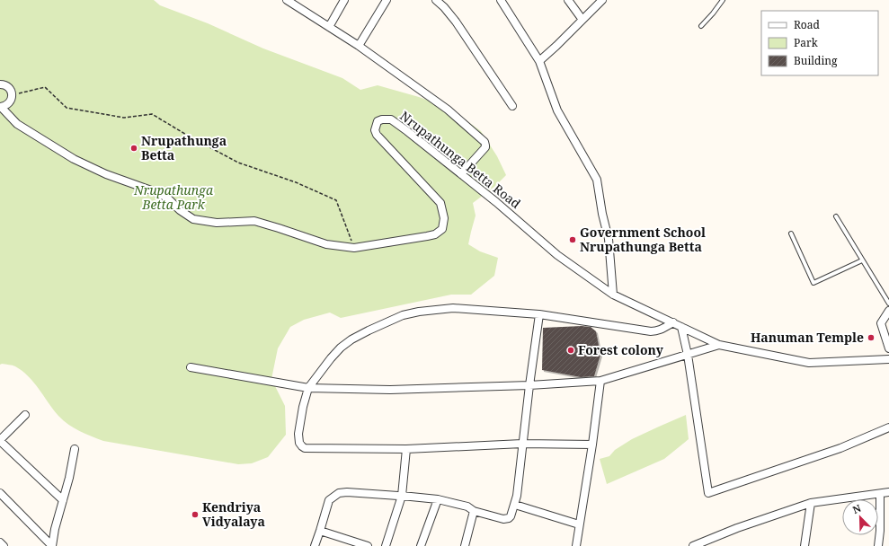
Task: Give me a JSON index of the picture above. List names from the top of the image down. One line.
{"streets":{"street":["Nrupathunga Betta Road"]},"parks":["Nrupathunga Betta Park"],"places":["Nrupathunga Betta","Government School Nrupathunga Betta","Hanuman Temple","Forest colony","Kendriya Vidyalaya"],"legend":["Road","Park","Building"],"north":"top left"}
